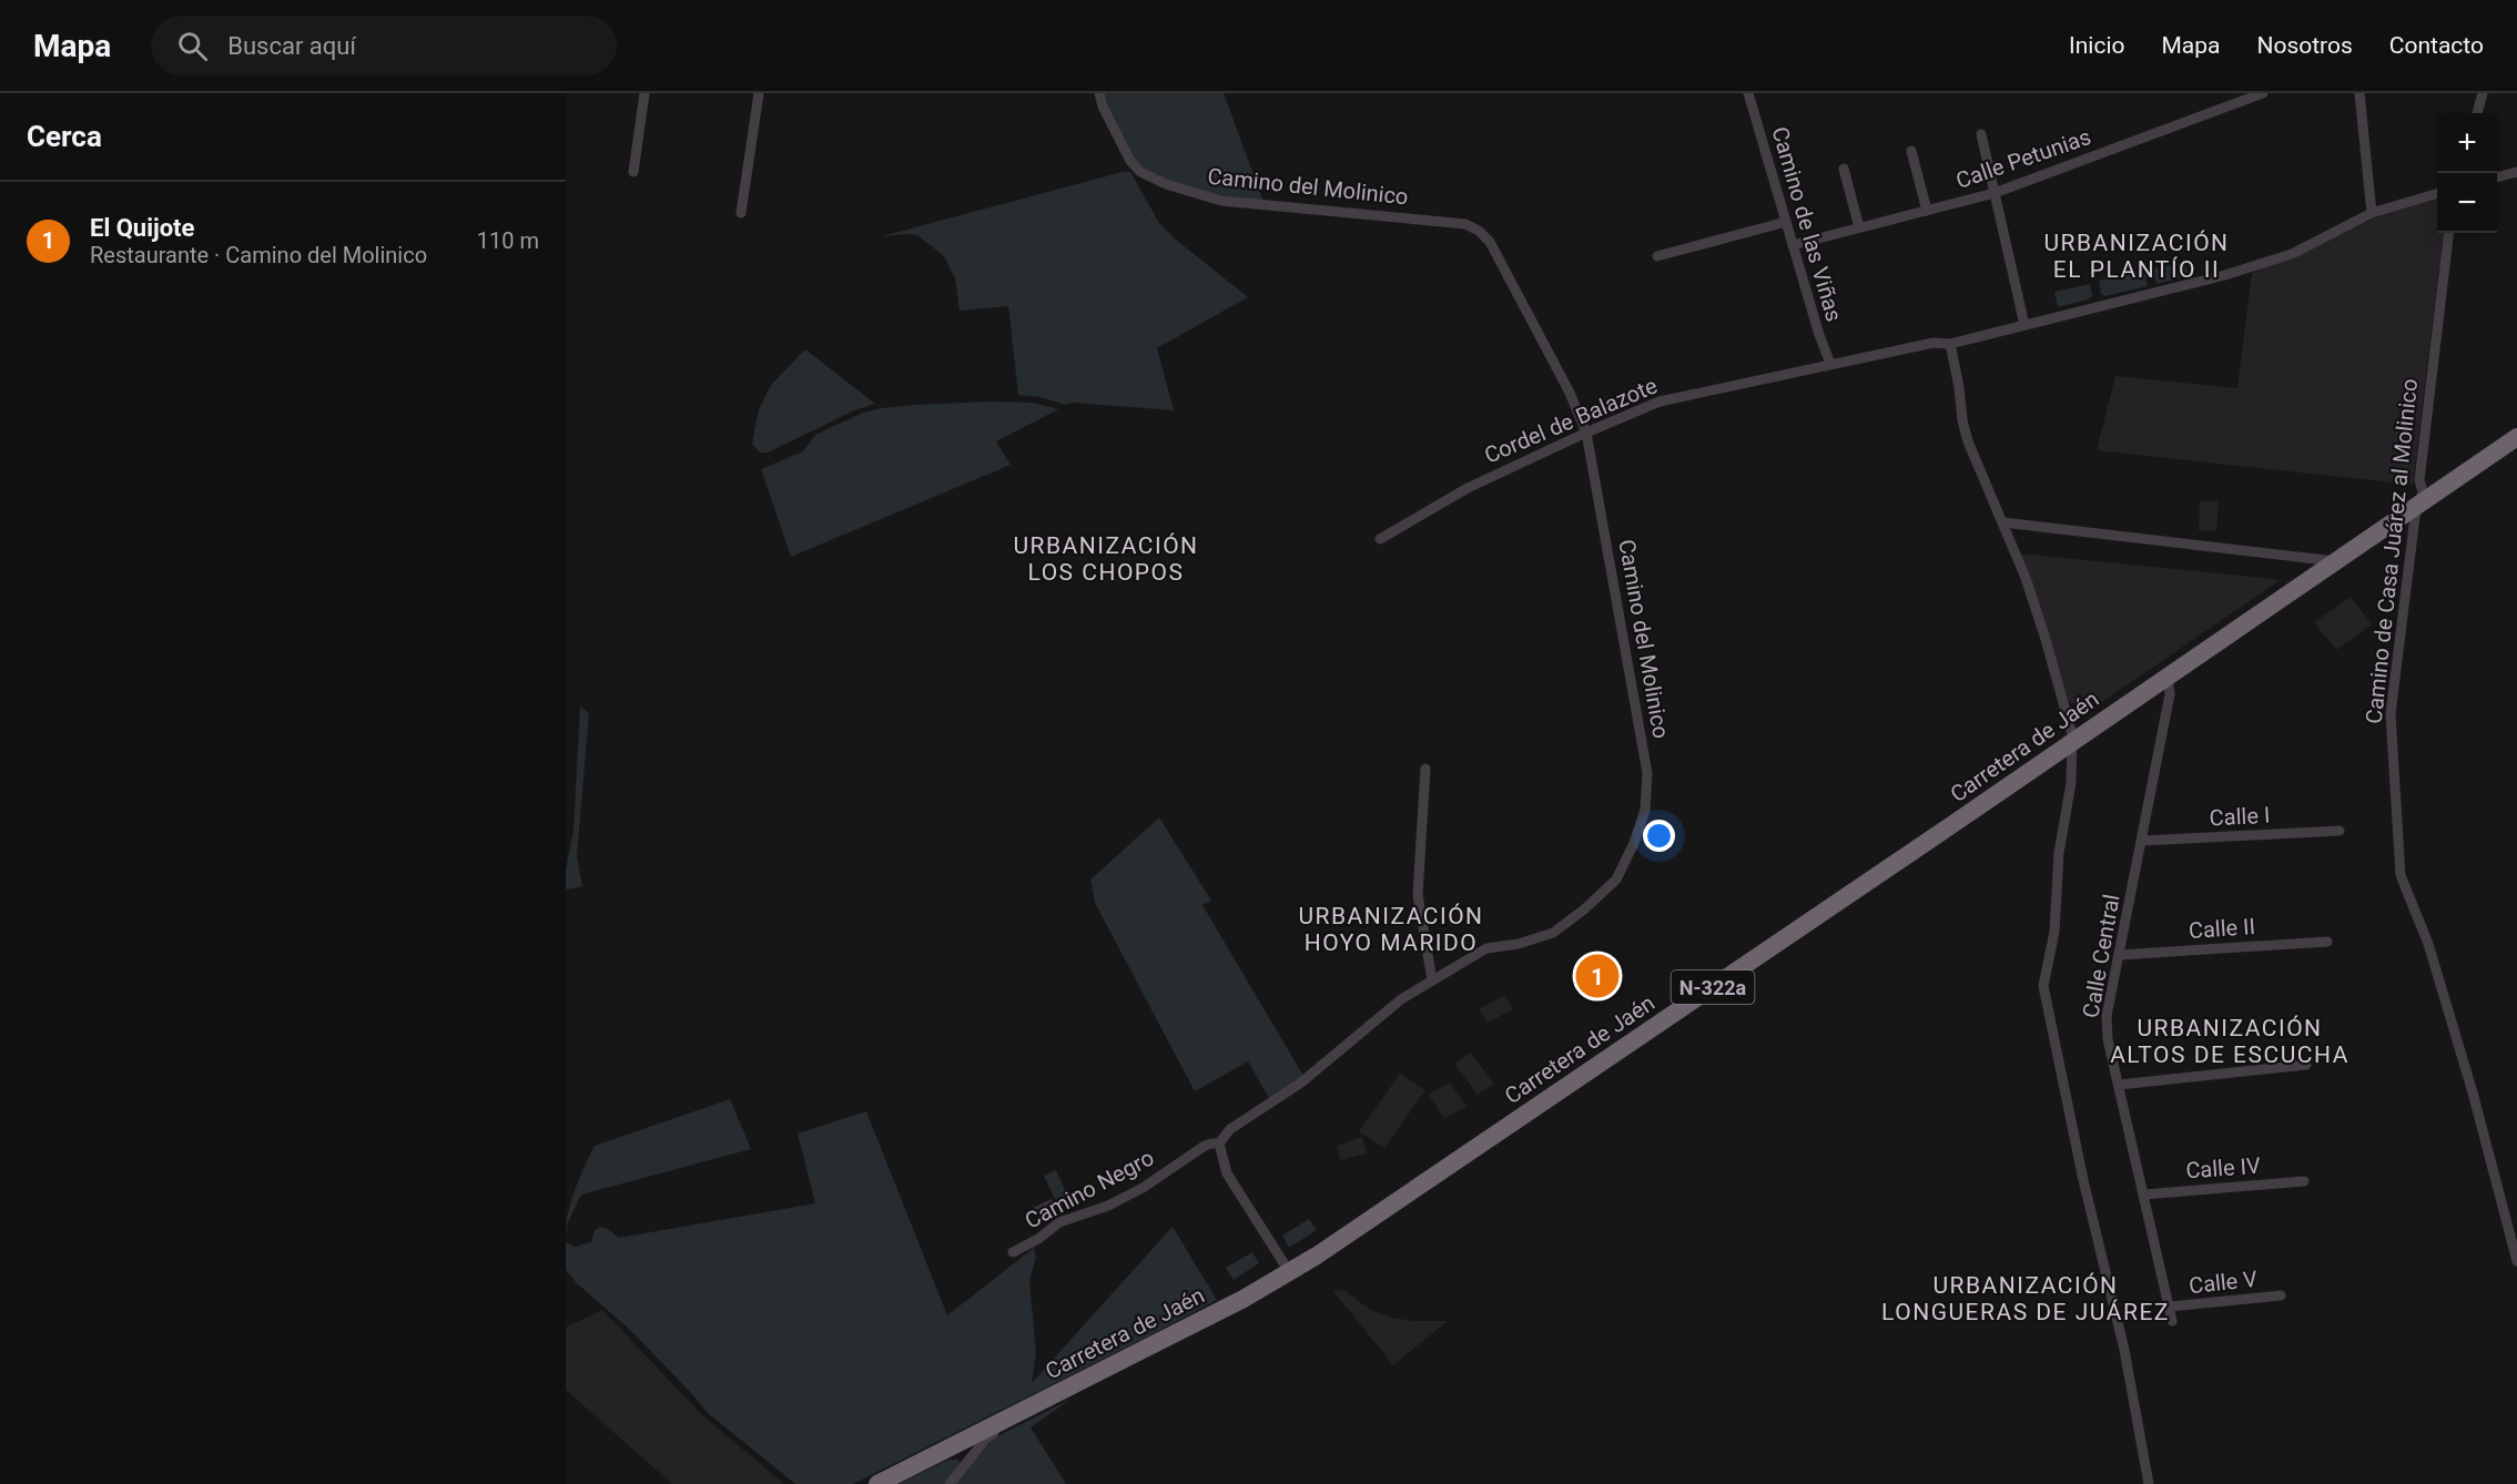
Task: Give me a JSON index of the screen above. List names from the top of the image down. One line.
{"streets":{"highway":["Carretera de Jaén","N-322a"],"street":["Calle Petunias","Camino del Molinico","Camino de las Viñas","Cordel de Balazote","Camino de Casa Juárez al Molinico","Calle I","Calle II","Calle Central","Calle IV","Camino Negro","Calle V"]},"crossings":[["Calle Petunias","Camino de las Viñas"],["Camino del Molinico","Cordel de Balazote"],["Camino del Molinico","Camino Negro"],["Camino de las Viñas","Cordel de Balazote"],["Camino de Casa Juárez al Molinico","Carretera de Jaén"],["Carretera de Jaén","Calle Central"],["Calle I","Calle Central"],["Calle II","Calle Central"],["Calle Central","Calle IV"],["Calle Central","Calle V"]],"districts":["URBANIZACIÓN EL PLANTÍO II","URBANIZACIÓN LOS CHOPOS","URBANIZACIÓN HOYO MARIDO","URBANIZACIÓN ALTOS DE ESCUCHA","URBANIZACIÓN LONGUERAS DE JUÁREZ"],"page":{"header":"Mapa","search":"Buscar aquí","nav":["Inicio","Mapa","Nosotros","Contacto"],"heading":"Cerca","map_buttons":["+","−"],"list":[{"mark":"1","name":"El Quijote","note":"Restaurante · Camino del Molinico","value":"110 m"}],"pins":"1"}}
